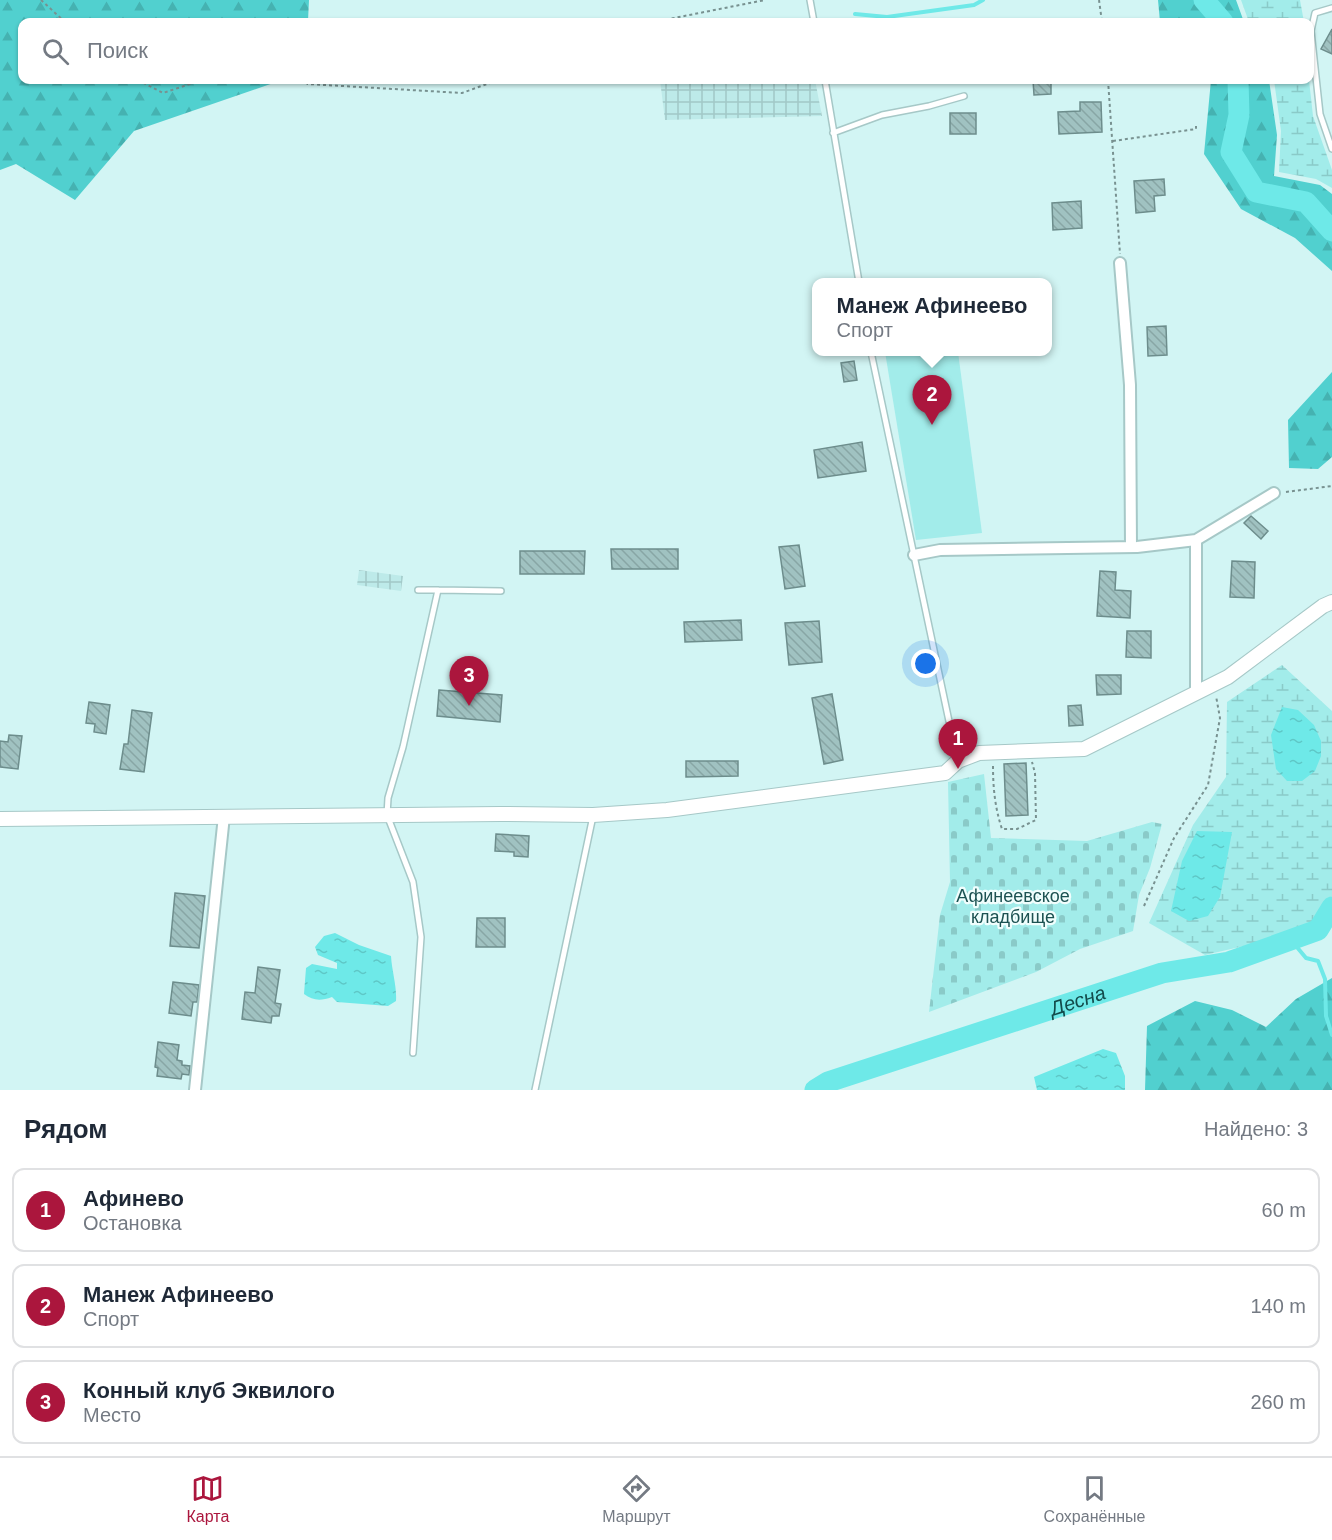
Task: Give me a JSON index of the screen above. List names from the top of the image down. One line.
{"water":["Десна"],"parks":["Афинеевское кладбище"],"page":{"search":"Поиск","popup":["Манеж Афинеево","Спорт"],"pins":["2","3","1"],"heading":["Рядом","Найдено: 3"],"list":[{"mark":"1","name":"Афинево","note":"Остановка","value":"60 m"},{"mark":"2","name":"Манеж Афинеево","note":"Спорт","value":"140 m"},{"mark":"3","name":"Конный клуб Эквилого","note":"Место","value":"260 m"}],"nav":["Карта","Маршрут","Сохранённые"]}}
